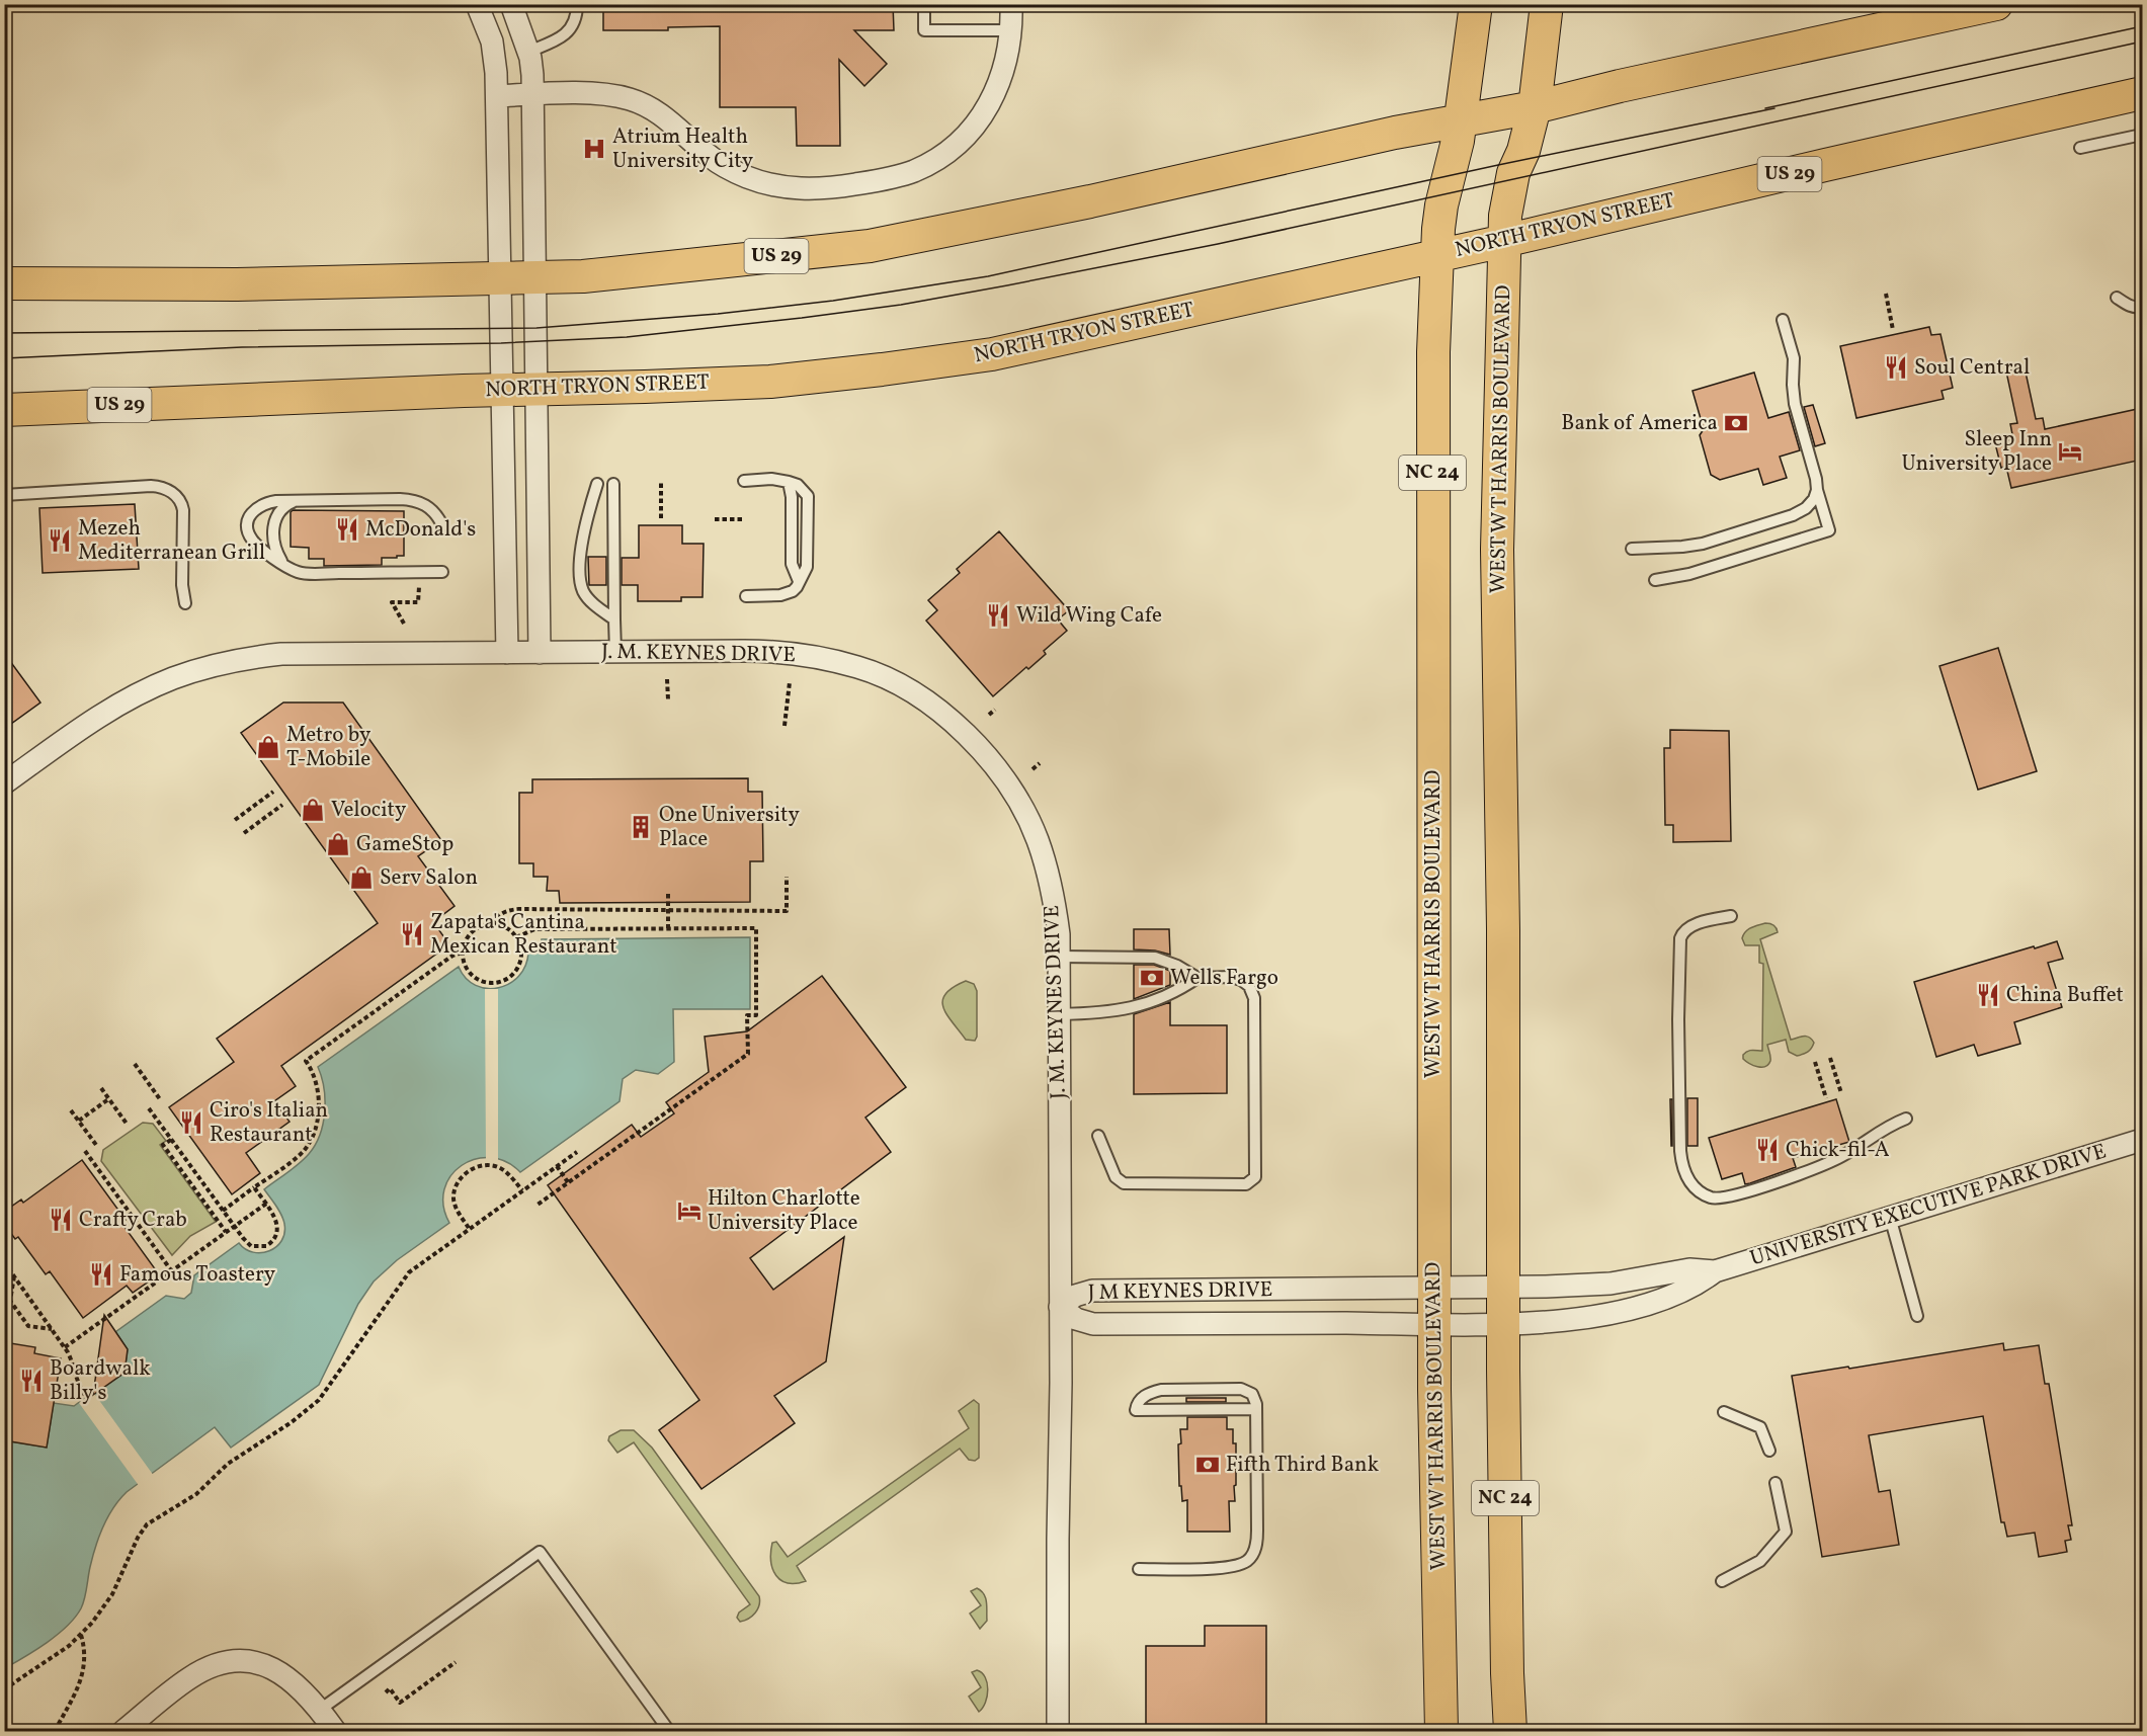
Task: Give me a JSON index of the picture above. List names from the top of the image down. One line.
{"streets":{"main road":["US 29","NORTH TRYON STREET","WEST W T HARRIS BOULEVARD","NC 24"],"street":["J. M. KEYNES DRIVE","UNIVERSITY EXECUTIVE PARK DRIVE","J M KEYNES DRIVE"]},"crossings":[["US 29","WEST W T HARRIS BOULEVARD"],["US 29","NC 24"],["NORTH TRYON STREET","WEST W T HARRIS BOULEVARD"],["NORTH TRYON STREET","NC 24"],["WEST W T HARRIS BOULEVARD","NC 24"],["WEST W T HARRIS BOULEVARD","UNIVERSITY EXECUTIVE PARK DRIVE"],["WEST W T HARRIS BOULEVARD","J M KEYNES DRIVE"],["J. M. KEYNES DRIVE","J M KEYNES DRIVE"],["UNIVERSITY EXECUTIVE PARK DRIVE","J M KEYNES DRIVE"]],"places":{"hospital":["Atrium Health University City"],"restaurant":["Soul Central","McDonald's","Mezeh Mediterranean Grill","Wild Wing Cafe","Zapata's Cantina Mexican Restaurant","China Buffet","Ciro's Italian Restaurant","Chick-fil-A","Crafty Crab","Famous Toastery","Boardwalk Billy's"],"bank":["Bank of America","Wells Fargo","Fifth Third Bank"],"hotel":["Sleep Inn University Place","Hilton Charlotte University Place"],"shop":["Metro by T-Mobile","Velocity","GameStop","Serv Salon"],"building":["One University Place"]}}
